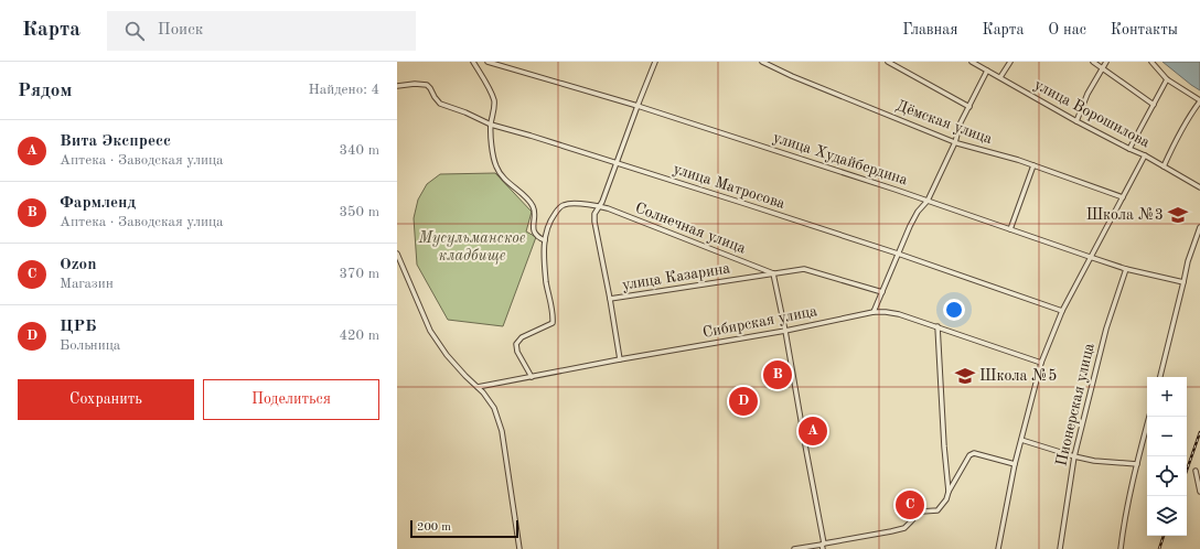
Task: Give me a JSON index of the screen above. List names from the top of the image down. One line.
{"streets":{"street":["улица Ворошилова","Дёмская улица","улица Худайбердина","улица Матросова","Солнечная улица","улица Казарина","Сибирская улица","Пионерская улица"]},"crossings":[["улица Худайбердина","Пионерская улица"],["Солнечная улица","улица Казарина"]],"parks":["Мусульманское кладбище"],"places":{"school or university":["Школа №3","Школа №5"]},"scale_bar":"200 m","page":{"header":"Карта","search":"Поиск","nav":["Главная","Карта","О нас","Контакты"],"heading":["Рядом","Найдено: 4"],"list":[{"mark":"A","name":"Вита Экспресс","note":"Аптека · Заводская улица","value":"340 m"},{"mark":"B","name":"Фармленд","note":"Аптека · Заводская улица","value":"350 m"},{"mark":"C","name":"Ozon","note":"Магазин","value":"370 m"},{"mark":"D","name":"ЦРБ","note":"Больница","value":"420 m"}],"pins":["B","D","A","C"],"buttons":["Сохранить","Поделиться"],"map_buttons":["+","−"],"scale":"200 m"}}
